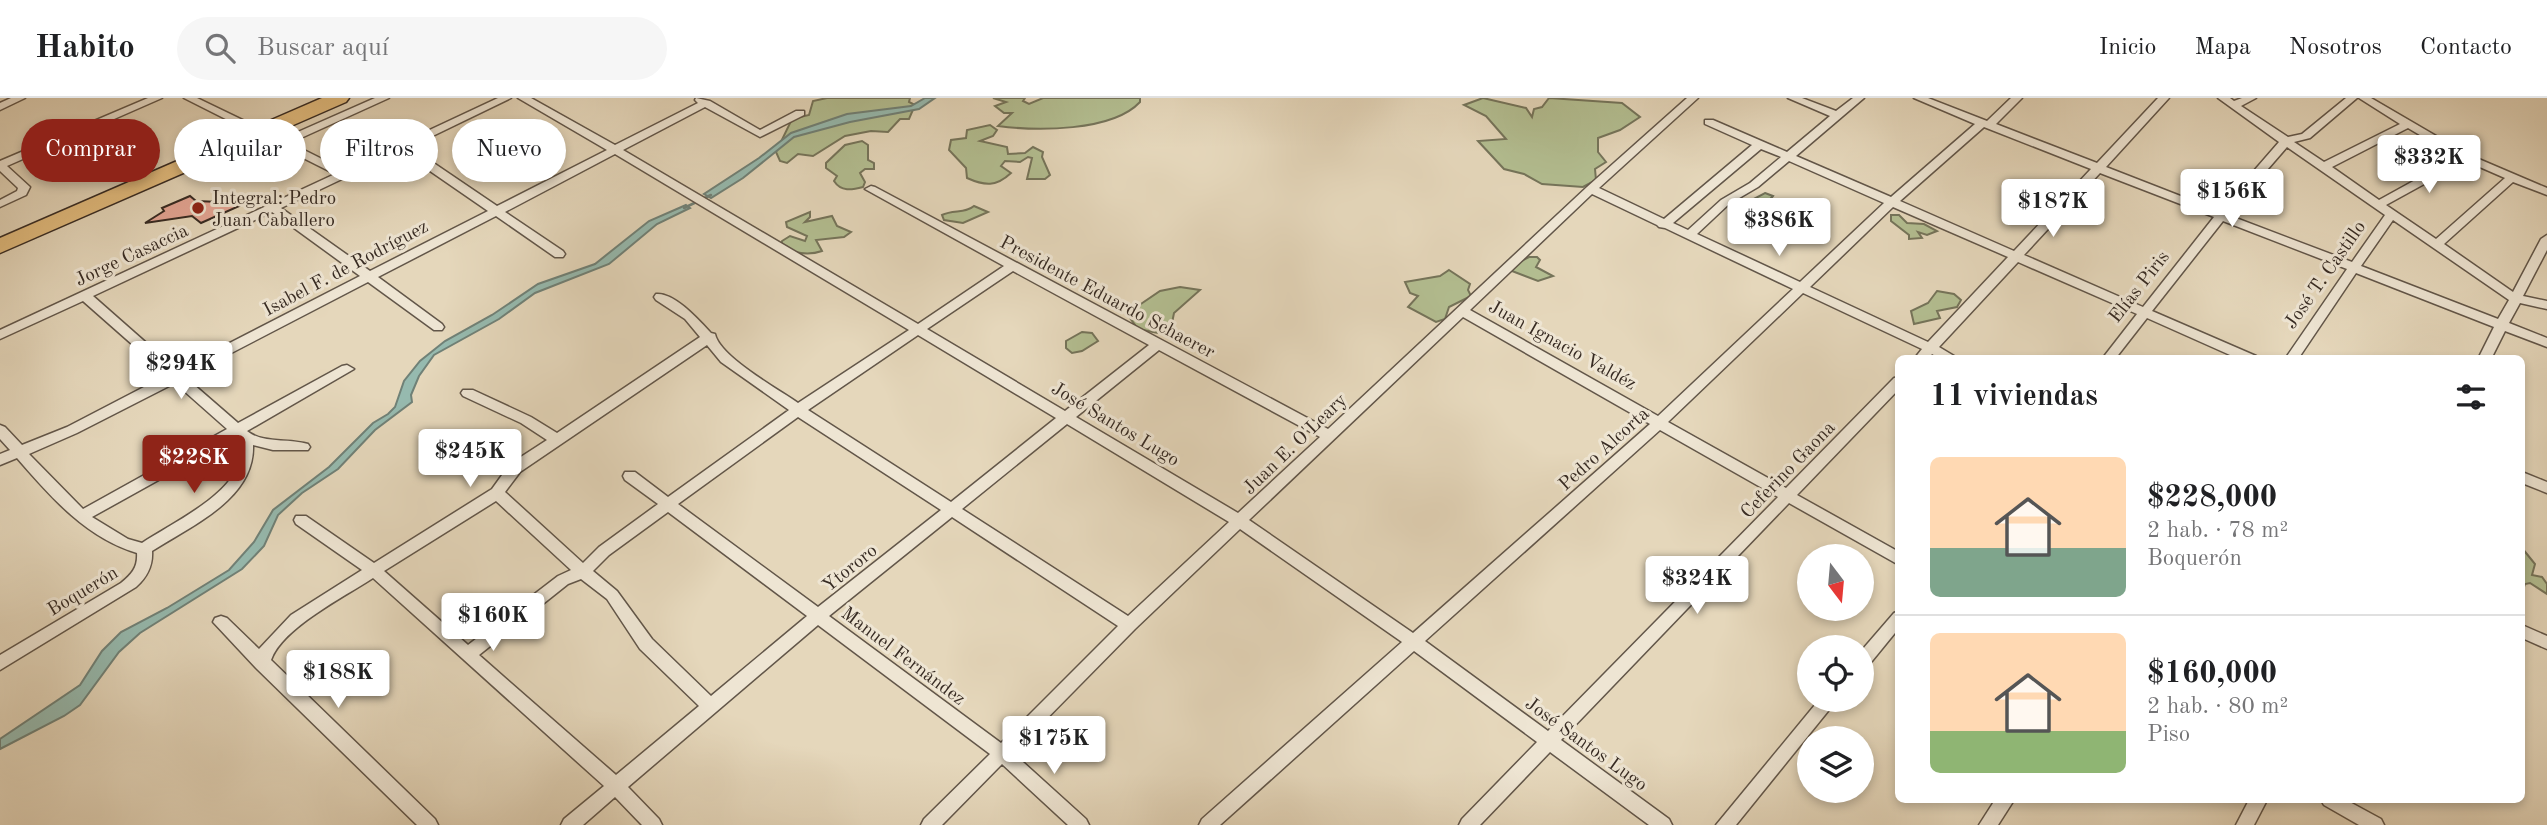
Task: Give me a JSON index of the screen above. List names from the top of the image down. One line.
{"streets":{"street":["Jorge Casaccia","Isabel F. de Rodríguez","José T. Castillo","Elías Piris","Presidente Eduardo Schaerer","Juan Ignacio Valdéz","José Santos Lugo","Juan E. O'Leary","Pedro Alcorta","Ceferino Gaona","Ytororo","Boquerón","Manuel Fernández"]},"crossings":[["Isabel F. de Rodríguez","José Santos Lugo"],["Isabel F. de Rodríguez","Boquerón"],["Presidente Eduardo Schaerer","Juan E. O'Leary"],["Presidente Eduardo Schaerer","Ytororo"],["Juan Ignacio Valdéz","Juan E. O'Leary"],["Juan Ignacio Valdéz","Pedro Alcorta"],["Juan Ignacio Valdéz","Ceferino Gaona"],["José Santos Lugo","Juan E. O'Leary"],["José Santos Lugo","Pedro Alcorta"],["José Santos Lugo","Ceferino Gaona"],["José Santos Lugo","Ytororo"],["Juan E. O'Leary","Manuel Fernández"],["Ytororo","Manuel Fernández"]],"places":["Integral: Pedro Juan Caballero"],"north":"bottom","page":{"header":"Habito","search":"Buscar aquí","nav":["Inicio","Mapa","Nosotros","Contacto"],"chip":["Comprar","Alquilar","Filtros","Nuevo"],"price":["$332K","$156K","$187K","$386K","$294K","$245K","$228K","$324K","$160K","$188K","$175K"],"heading":"11 viviendas","list":[{"name":"$228,000","note":"2 hab. · 78 m² · Boquerón"},{"name":"$160,000","note":"2 hab. · 80 m² · Piso"}]}}
